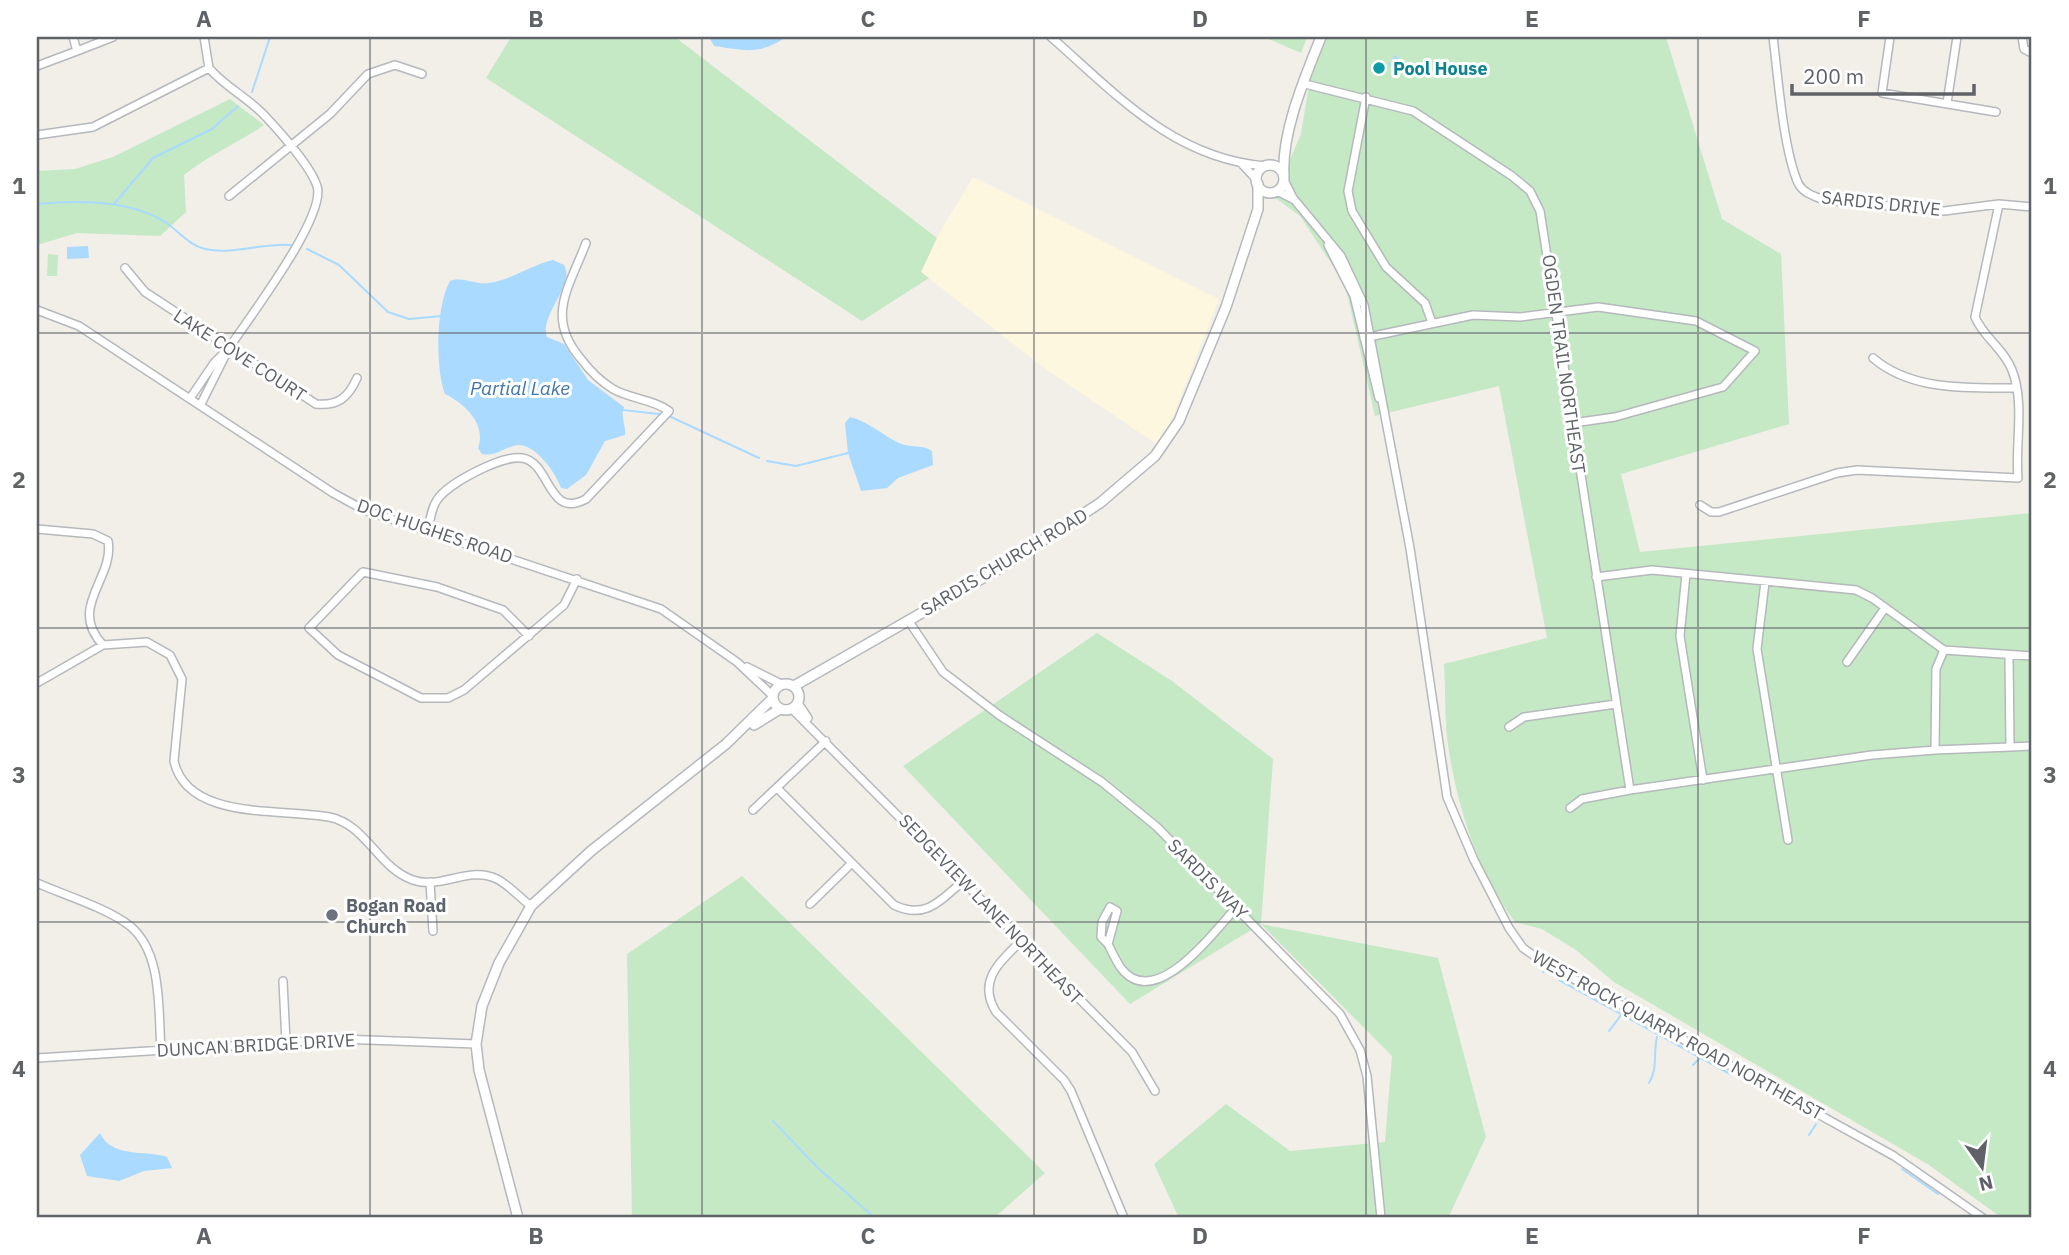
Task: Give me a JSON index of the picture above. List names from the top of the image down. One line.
{"streets":{"street":["SARDIS DRIVE","LAKE COVE COURT","OGDEN TRAIL NORTHEAST","DOC HUGHES ROAD","SARDIS CHURCH ROAD","SARDIS WAY","SEDGEVIEW LANE NORTHEAST","WEST ROCK QUARRY ROAD NORTHEAST","DUNCAN BRIDGE DRIVE"]},"crossings":[["SARDIS CHURCH ROAD","SARDIS WAY"],["SARDIS CHURCH ROAD","SEDGEVIEW LANE NORTHEAST"],["SARDIS CHURCH ROAD","WEST ROCK QUARRY ROAD NORTHEAST"]],"water":["Partial Lake"],"places":["Pool House","Bogan Road Church"],"scale_bar":"200 m","north":"bottom","grid":{"columns":["A","B","C","D","E","F"],"rows":["1","2","3","4"]}}
